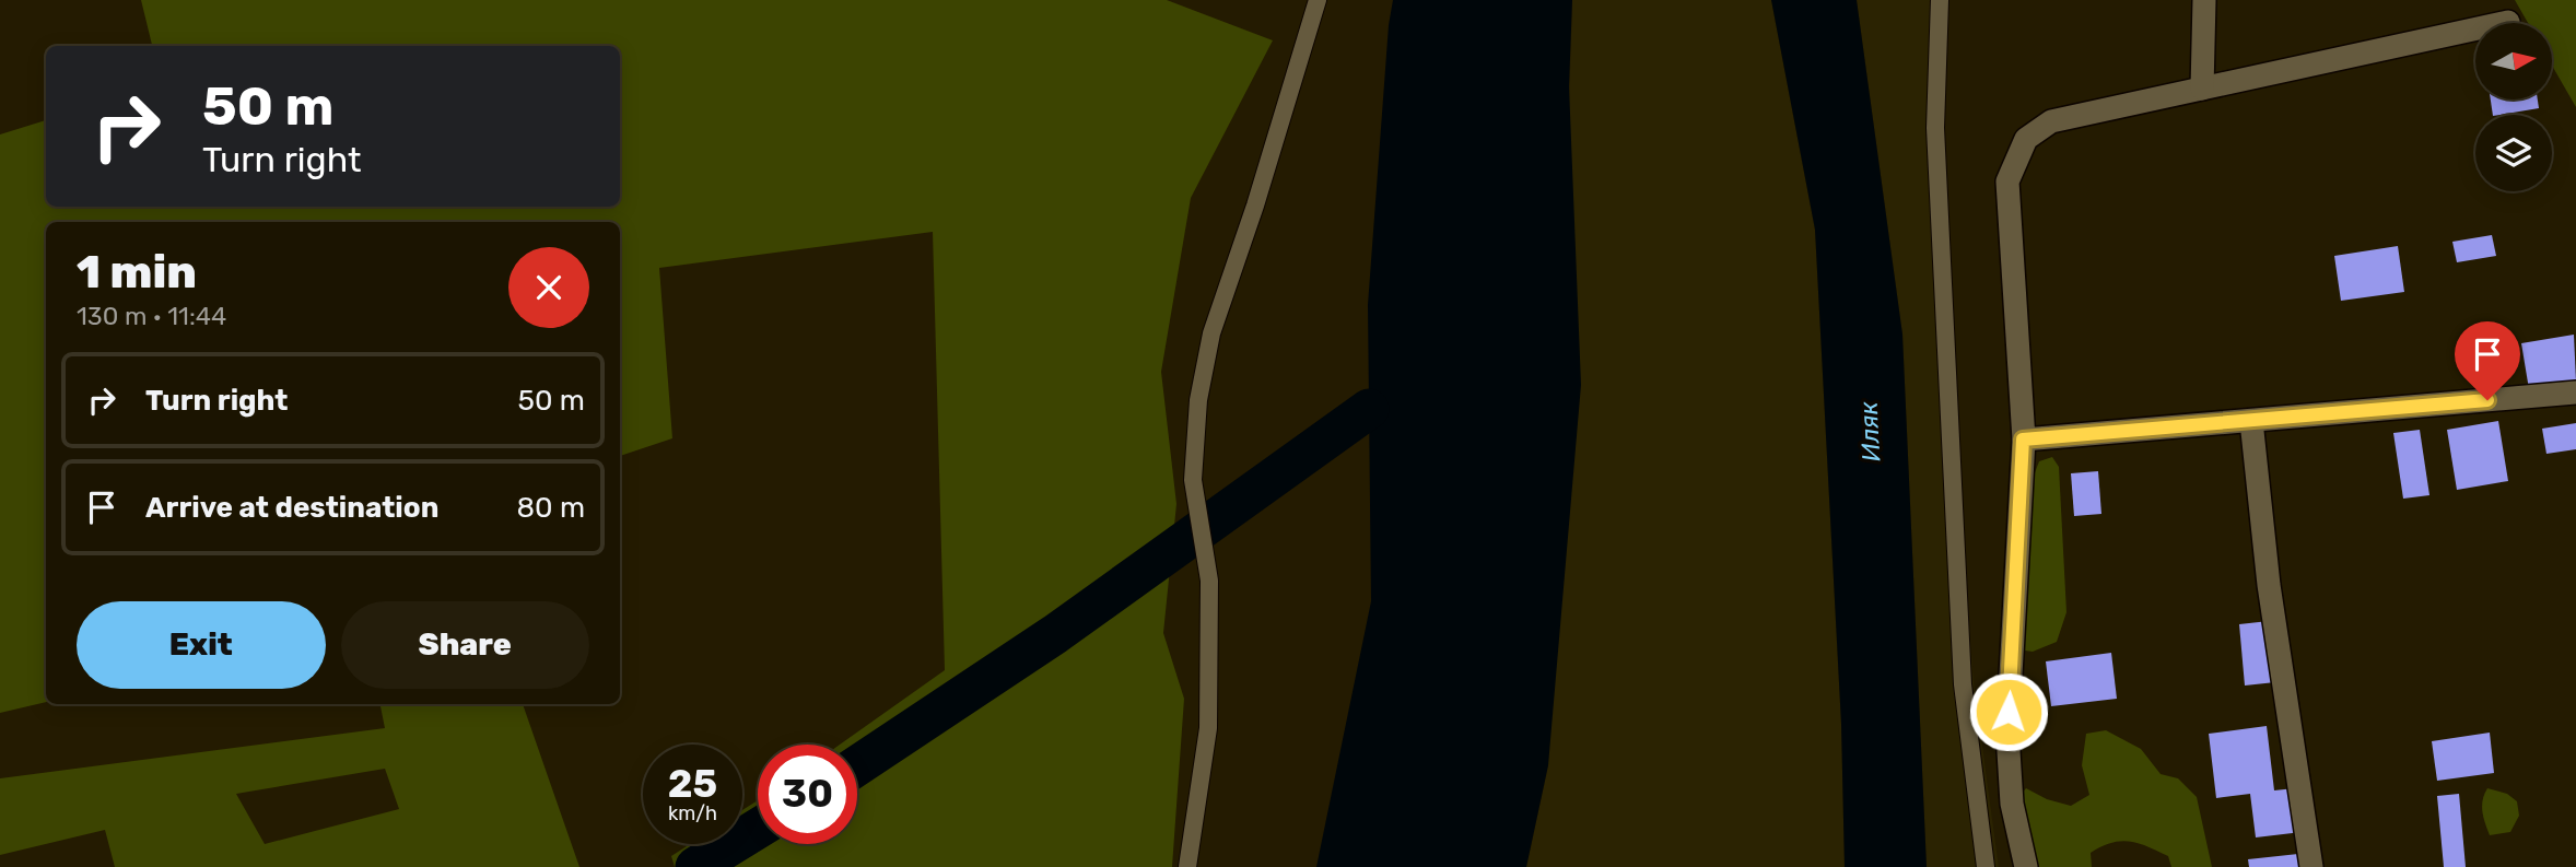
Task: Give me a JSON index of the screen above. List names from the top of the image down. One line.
{"water":["Иляк"],"north":"right","page":{"turn":["50 m","Turn right"],"heading":["1 min","130 m · 11:44"],"list":[{"name":"Turn right","value":"50 m"},{"name":"Arrive at destination","value":"80 m"}],"buttons":["Exit","Share"],"speed":"25 km/h","limit":"30"}}
